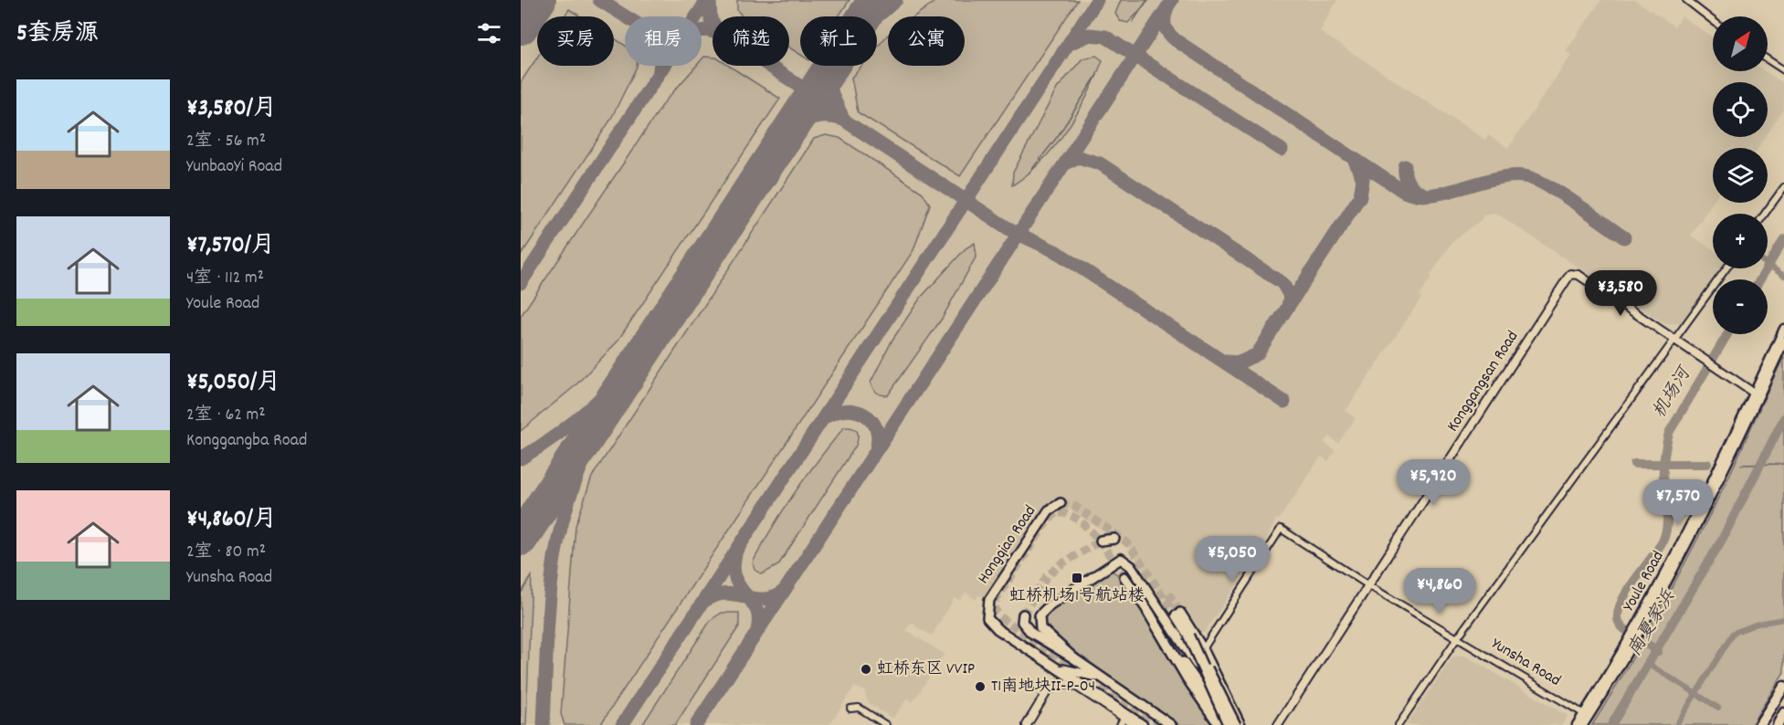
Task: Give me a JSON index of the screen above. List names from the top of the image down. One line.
{"streets":{"main road":["Hongqiao Road","Youle Road"],"street":["Konggangsan Road","Yunsha Road"]},"crossings":[["Konggangsan Road","Yunsha Road"],["Youle Road","Yunsha Road"]],"water":["机场河","南夏家浜"],"places":{"transit":["虹桥机场1号航站楼"],"other":["虹桥东区 VVIP","T1南地块II-P-04"]},"north":"top right","page":{"heading":"5套房源","map_buttons":["+","−"],"chip":["买房","租房","筛选","新上","公寓"],"list":[{"name":"¥3,580/月","note":"2室 · 56 m² · YunbaoYi Road"},{"name":"¥7,570/月","note":"4室 · 112 m² · Youle Road"},{"name":"¥5,050/月","note":"2室 · 62 m² · Konggangba Road"},{"name":"¥4,860/月","note":"2室 · 80 m² · Yunsha Road"}],"price":["¥3,580","¥5,920","¥7,570","¥5,050","¥4,860"]}}
